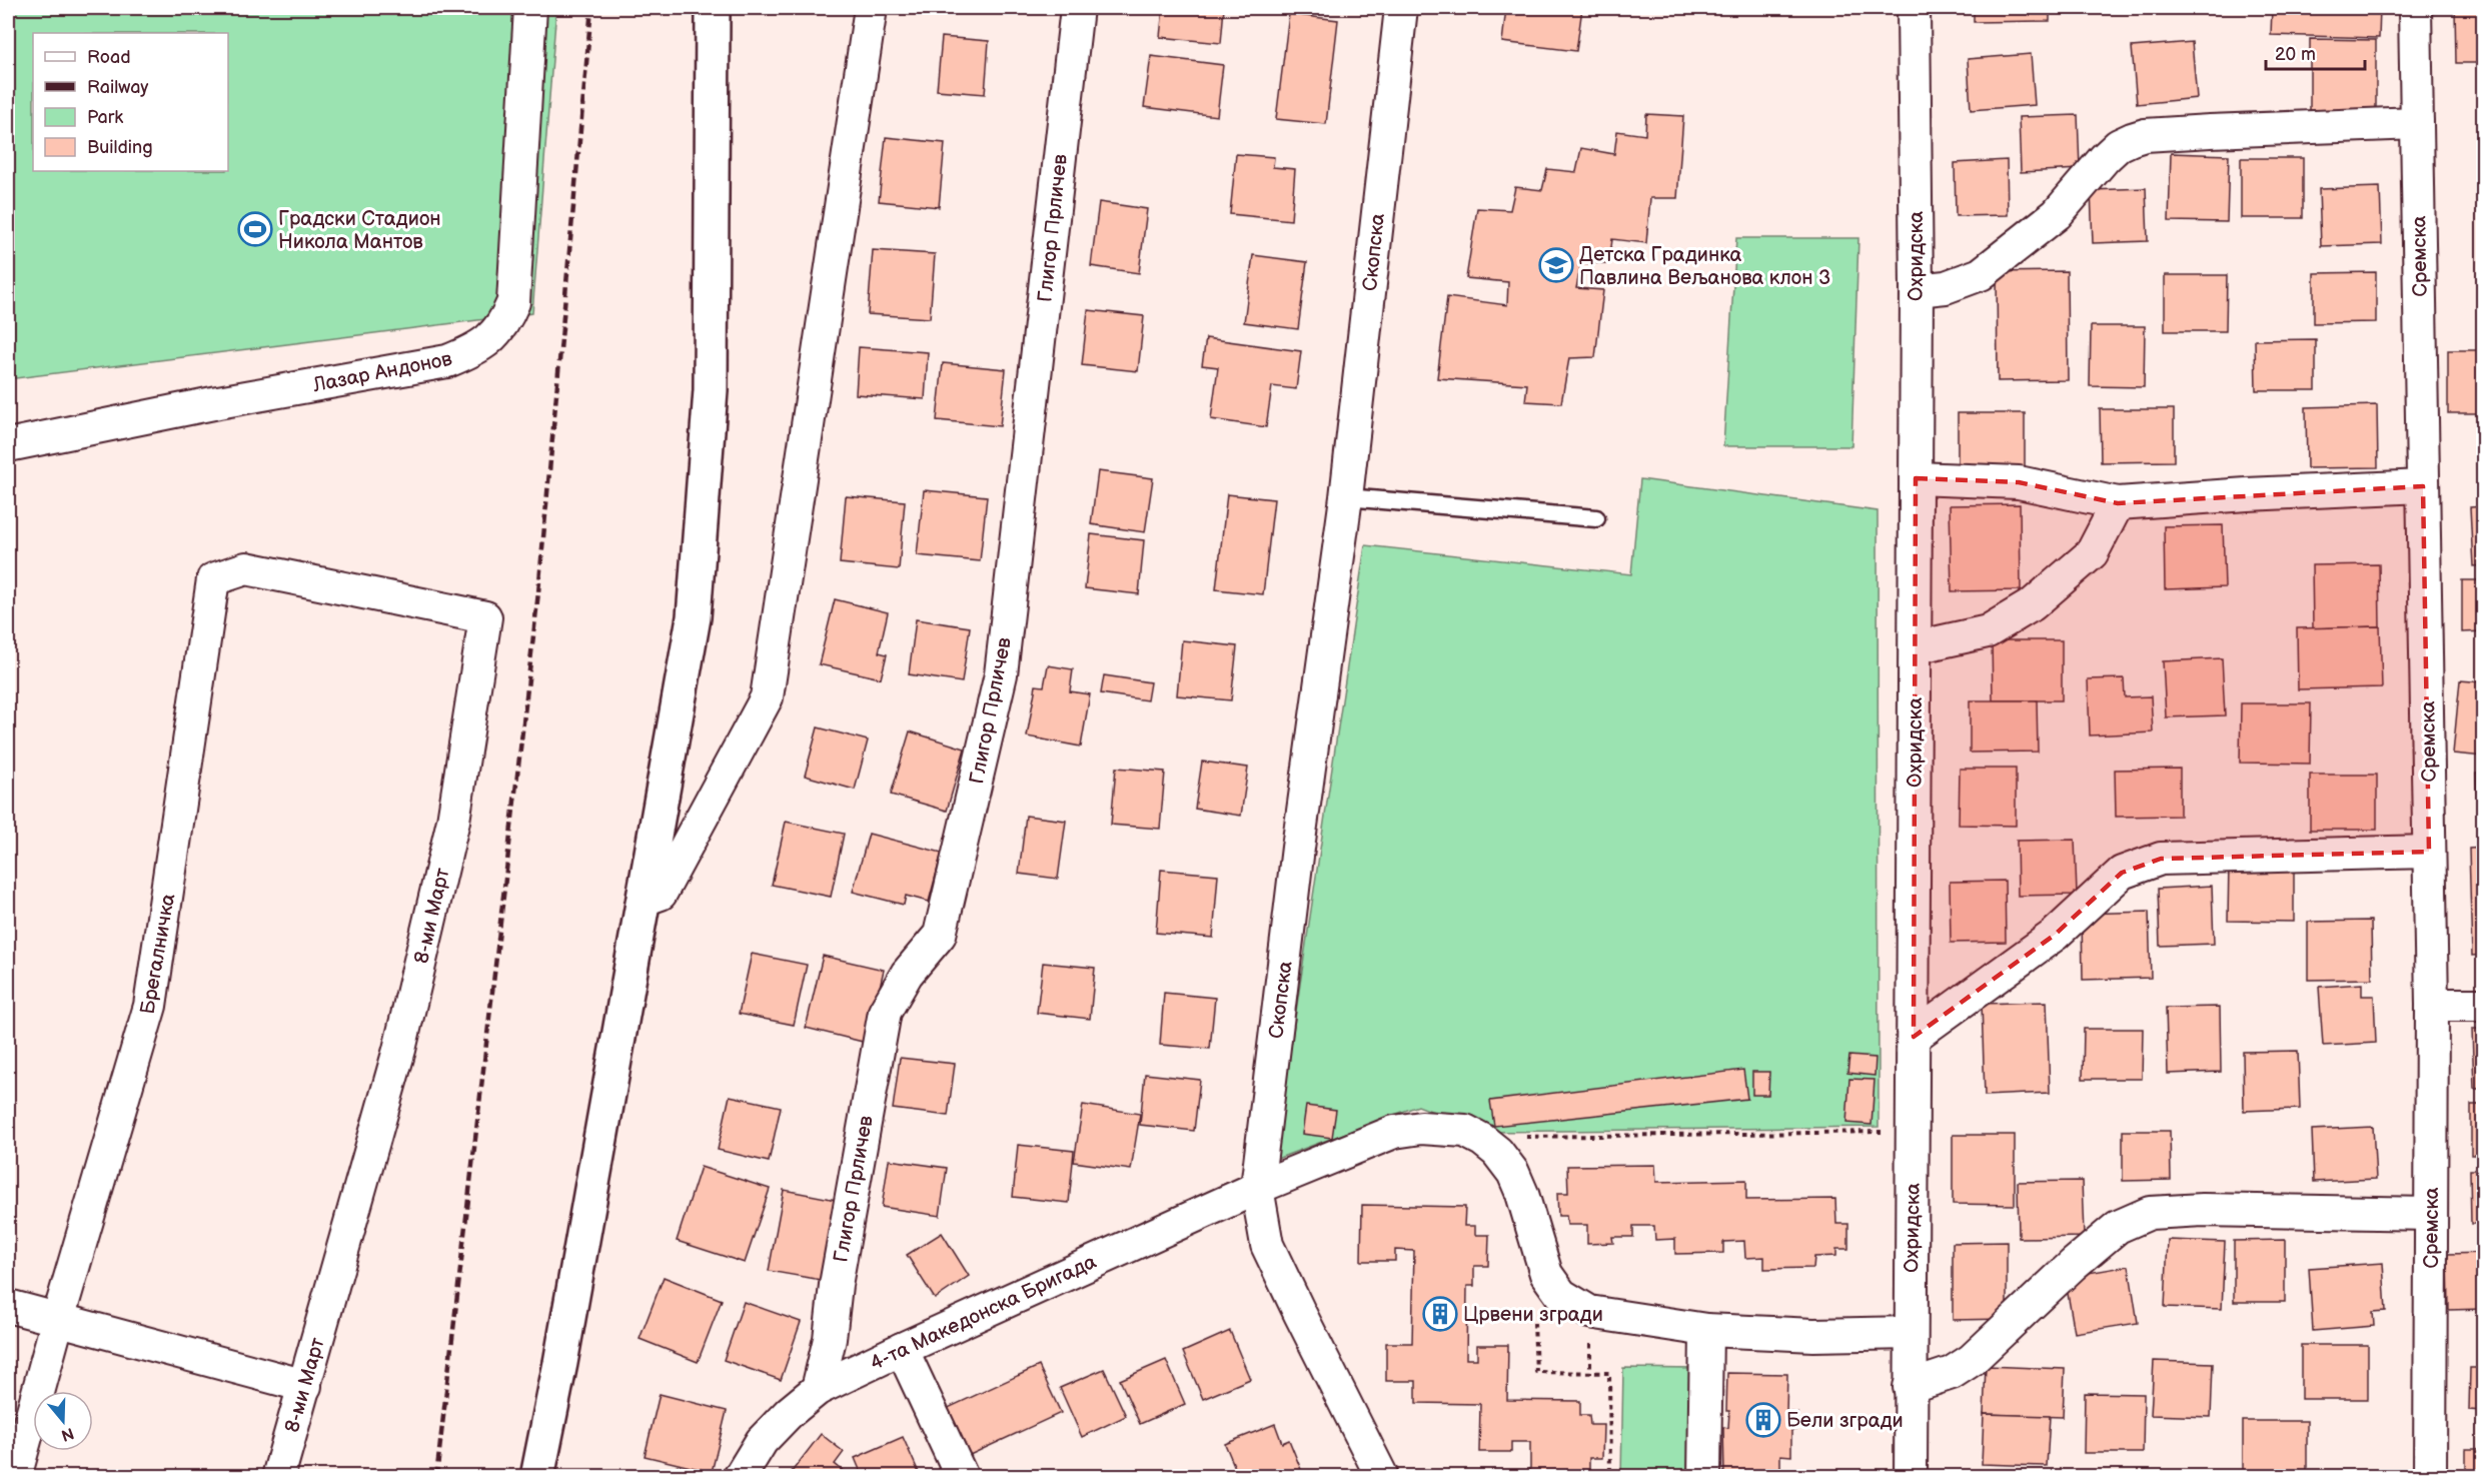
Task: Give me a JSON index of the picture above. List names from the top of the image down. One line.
{"streets":{"street":["Глигор Прличев","Скопска","Охридска","Сремска","Лазар Андонов","8-ми Март","Брегалничка","4-та Македонска Бригада"]},"crossings":[["Глигор Прличев","4-та Македонска Бригада"],["Скопска","4-та Македонска Бригада"],["Охридска","4-та Македонска Бригада"],["8-ми Март","Брегалничка"]],"places":{"sports":["Градски Стадион Никола Мантов"],"school or university":["Детска Градинка Павлина Вељанова клон 3"],"building":["Црвени згради","Бели згради"]},"legend":["Road","Railway","Park","Building"],"scale_bar":"20 m","north":"bottom"}
